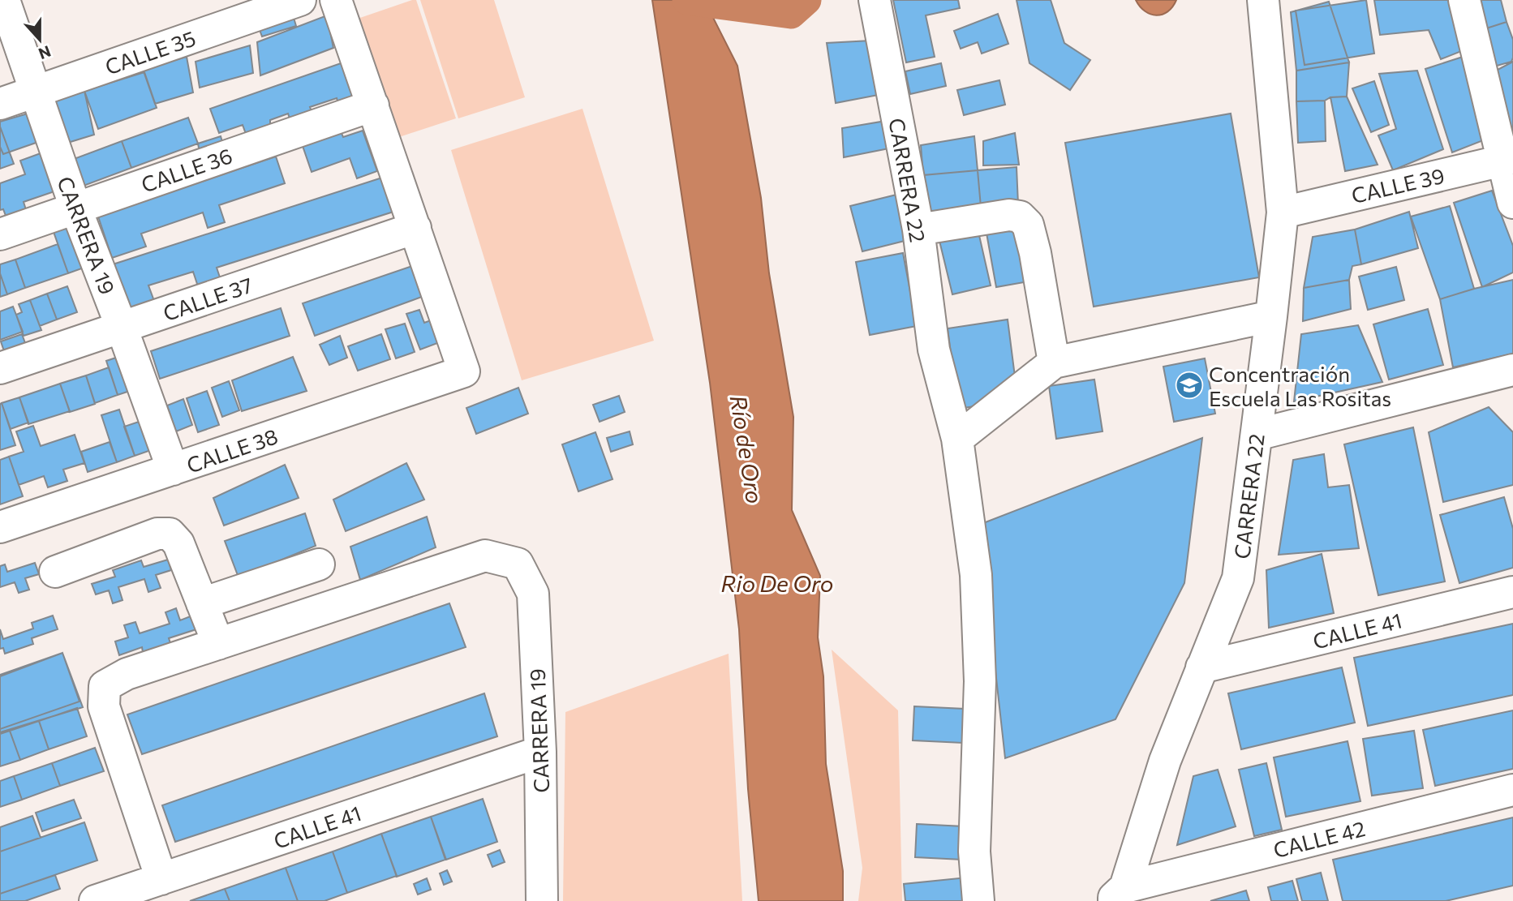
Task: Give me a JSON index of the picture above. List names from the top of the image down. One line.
{"streets":{"street":["CALLE 35","CALLE 36","CARRERA 22","CALLE 39","CARRERA 19","CALLE 37","CALLE 38","CALLE 41","CALLE 42"]},"crossings":[["CALLE 35","CARRERA 19"],["CALLE 36","CARRERA 19"],["CARRERA 22","CALLE 39"],["CARRERA 22","CALLE 41"],["CARRERA 22","CALLE 42"],["CARRERA 19","CALLE 37"],["CARRERA 19","CALLE 38"],["CARRERA 19","CALLE 41"],["CALLE 37","CALLE 38"]],"water":["Río de Oro","Rio De Oro"],"places":{"school or university":["Concentración Escuela Las Rositas"]},"north":"bottom"}
